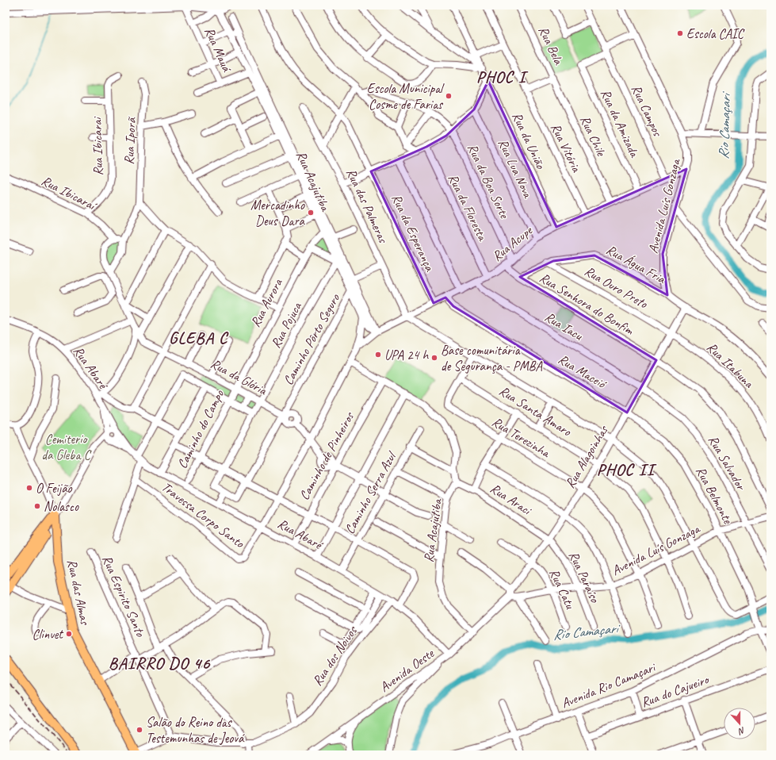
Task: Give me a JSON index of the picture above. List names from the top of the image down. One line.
{"streets":{"main road":["Rua das Almas"],"street":["Rua Bela","Rua Mauá","Rua Campos","Rua da Amizada","Rua Chile","Rua da União","Rua Iporã","Rua Ibicarai","Rua Vitória","Rua Lua Nova","Rua Acajutiba","Rua da Boa Sorte","Rua Ibicaraí","Rua das Palmeras","Avenida Luís Gonzaga","Rua da Floresta","Rua da Esperança","Rua Acupe","Rua Água Fria","Rua Ouro Preto","Rua Aurora","Rua Senhora do Bonfim","Rua Pojuca","Rua Iacu","Caminho Pôrto Seguro","Rua Itabuna","Rua Abaré","Rua Maceió","Rua da Glória","Rua Santa Amaro","Caminho do Campo","Rua Terezinha","Caminho de Pinheiros","Rua Alagoinhas","Rua Salvador","Caminho Serra Azul","Rua Belmonte","Rua Araci","Travessa Corpo Santo","Rua Paraíso","Rua Catu","Rua Espirito Santo","Rua dos Noivos","Avenida Oeste","Avenida Rio Camaçari","Rua do Cajueiro"]},"crossings":[["Rua Bela","Rua Chile"],["Rua Campos","Rua da Amizada"],["Rua Campos","Rua Acupe"],["Rua da Amizada","Rua Acupe"],["Rua Chile","Rua Acupe"],["Rua da União","Rua Acupe"],["Rua Ibicarai","Rua Ibicaraí"],["Rua Vitória","Rua Acupe"],["Rua Lua Nova","Rua Acupe"],["Rua Acajutiba","Rua Acupe"],["Rua Acajutiba","Rua Aurora"],["Rua Acajutiba","Rua Pojuca"],["Rua Acajutiba","Caminho Pôrto Seguro"],["Rua Acajutiba","Rua Araci"],["Rua Acajutiba","Avenida Oeste"],["Rua da Boa Sorte","Rua Acupe"],["Rua das Palmeras","Rua Acupe"],["Avenida Luís Gonzaga","Rua Acupe"],["Avenida Luís Gonzaga","Rua Água Fria"],["Avenida Luís Gonzaga","Rua Santa Amaro"],["Avenida Luís Gonzaga","Rua Terezinha"],["Avenida Luís Gonzaga","Rua Alagoinhas"],["Avenida Luís Gonzaga","Rua Salvador"],["Avenida Luís Gonzaga","Rua Belmonte"],["Avenida Luís Gonzaga","Rua Paraíso"],["Avenida Luís Gonzaga","Rua Catu"],["Avenida Luís Gonzaga","Avenida Oeste"],["Rua da Floresta","Rua Acupe"],["Rua da Esperança","Rua Acupe"],["Rua Acupe","Rua Senhora do Bonfim"],["Rua Acupe","Rua Iacu"],["Rua Acupe","Rua Maceió"],["Rua Água Fria","Rua Ouro Preto"],["Rua Água Fria","Rua Senhora do Bonfim"],["Rua Ouro Preto","Rua Itabuna"],["Rua Ouro Preto","Rua Alagoinhas"],["Rua Aurora","Rua da Glória"],["Rua Aurora","Caminho do Campo"],["Rua Senhora do Bonfim","Rua Alagoinhas"],["Rua Pojuca","Caminho Pôrto Seguro"],["Rua Pojuca","Rua da Glória"],["Rua Iacu","Rua Alagoinhas"],["Rua Iacu","Rua Salvador"],["Caminho Pôrto Seguro","Rua da Glória"],["Rua Itabuna","Rua Alagoinhas"],["Rua Abaré","Caminho de Pinheiros"],["Rua Abaré","Caminho Serra Azul"],["Rua Abaré","Travessa Corpo Santo"],["Rua Abaré","Rua dos Noivos"],["Rua Abaré","Avenida Oeste"],["Rua Maceió","Rua Alagoinhas"],["Rua Maceió","Rua Belmonte"],["Rua da Glória","Caminho do Campo"],["Rua Santa Amaro","Rua Terezinha"],["Rua Santa Amaro","Rua Alagoinhas"],["Rua Terezinha","Rua Alagoinhas"],["Rua Alagoinhas","Rua Salvador"],["Rua Alagoinhas","Rua Belmonte"],["Rua Alagoinhas","Rua Araci"],["Rua Alagoinhas","Rua Paraíso"],["Rua Alagoinhas","Rua Catu"],["Rua Alagoinhas","Avenida Oeste"],["Rua Araci","Rua Paraíso"],["Rua Espirito Santo","Rua dos Noivos"]],"districts":["PHOC I","GLEBA C","PHOC II","BAIRRO DO 46"],"water":["Rio Camaçari"],"parks":["Cemiterio da Gleba C"],"places":["Escola CAIC","Escola Municipal Cosme de Farias","Mercadinho Deus Dara","UPA 24 h","Base comunitária de Segurança - PMBA","O Feijão","Nolasco","Clinvet","Salão do Reino das Testemunhas de Jeová"],"north":"bottom"}
